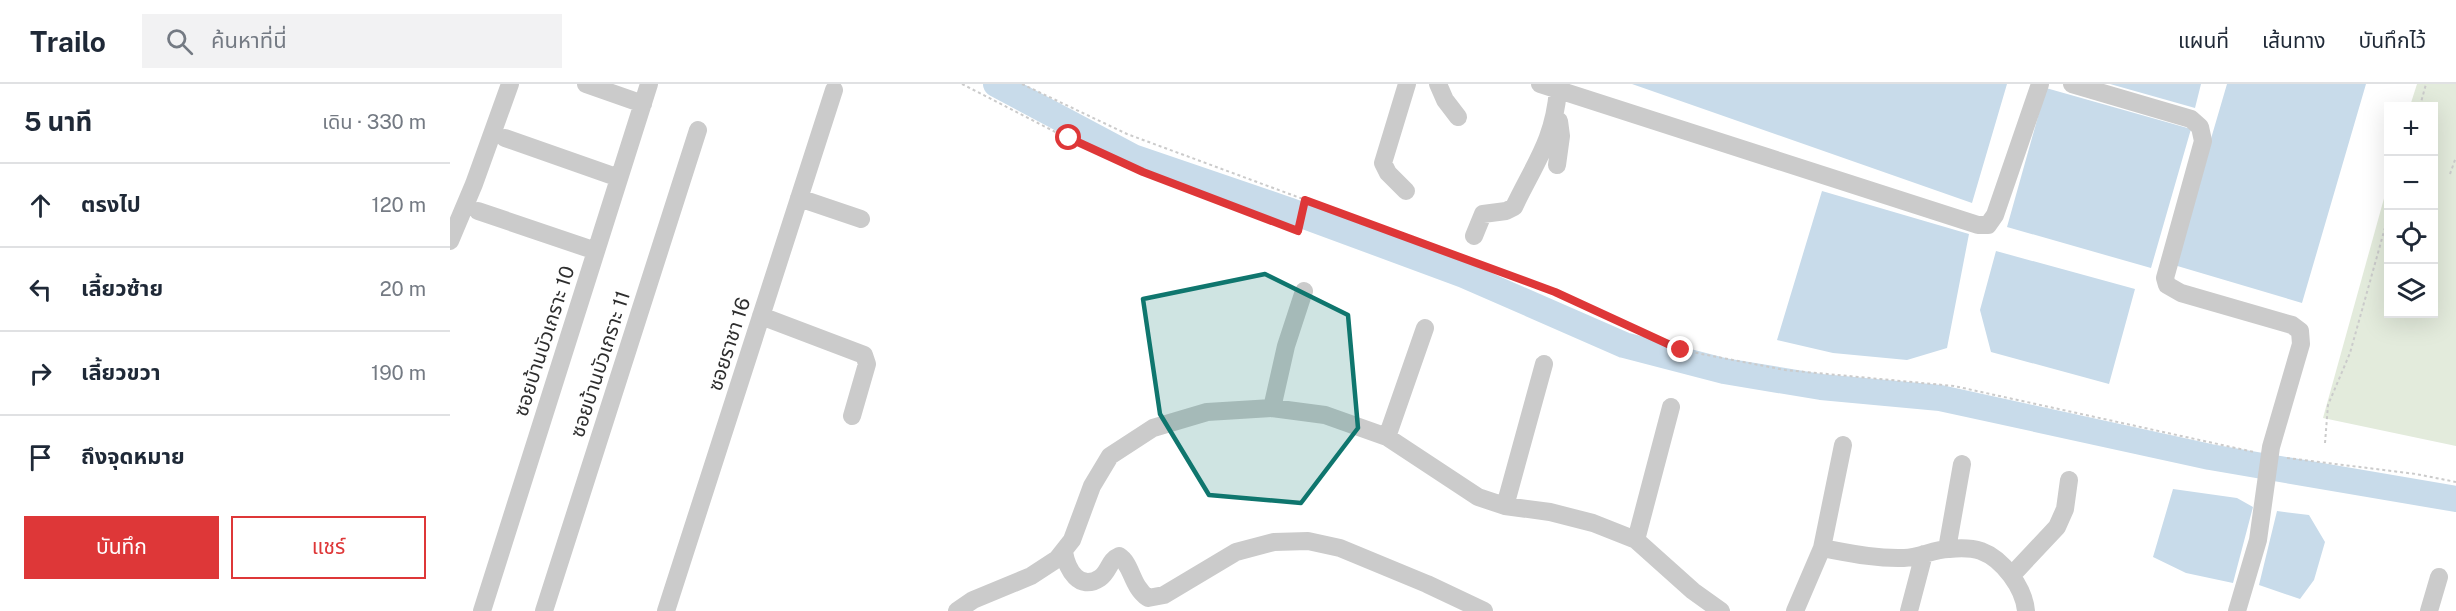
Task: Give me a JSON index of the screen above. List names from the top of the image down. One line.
{"streets":{"street":["ซอยบ้านบัวเกราะ 10","ซอยราชา 16","ซอยบ้านบัวเกราะ 11"]},"page":{"header":"Trailo","search":"ค้นหาที่นี่","nav":["แผนที่","เส้นทาง","บันทึกไว้"],"heading":["5 นาที","เดิน · 330 m"],"map_buttons":["+","−"],"list":[["ตรงไป","120 m"],["เลี้ยวซ้าย","20 m"],["เลี้ยวขวา","190 m"],"ถึงจุดหมาย"],"buttons":["บันทึก","แชร์"]}}
